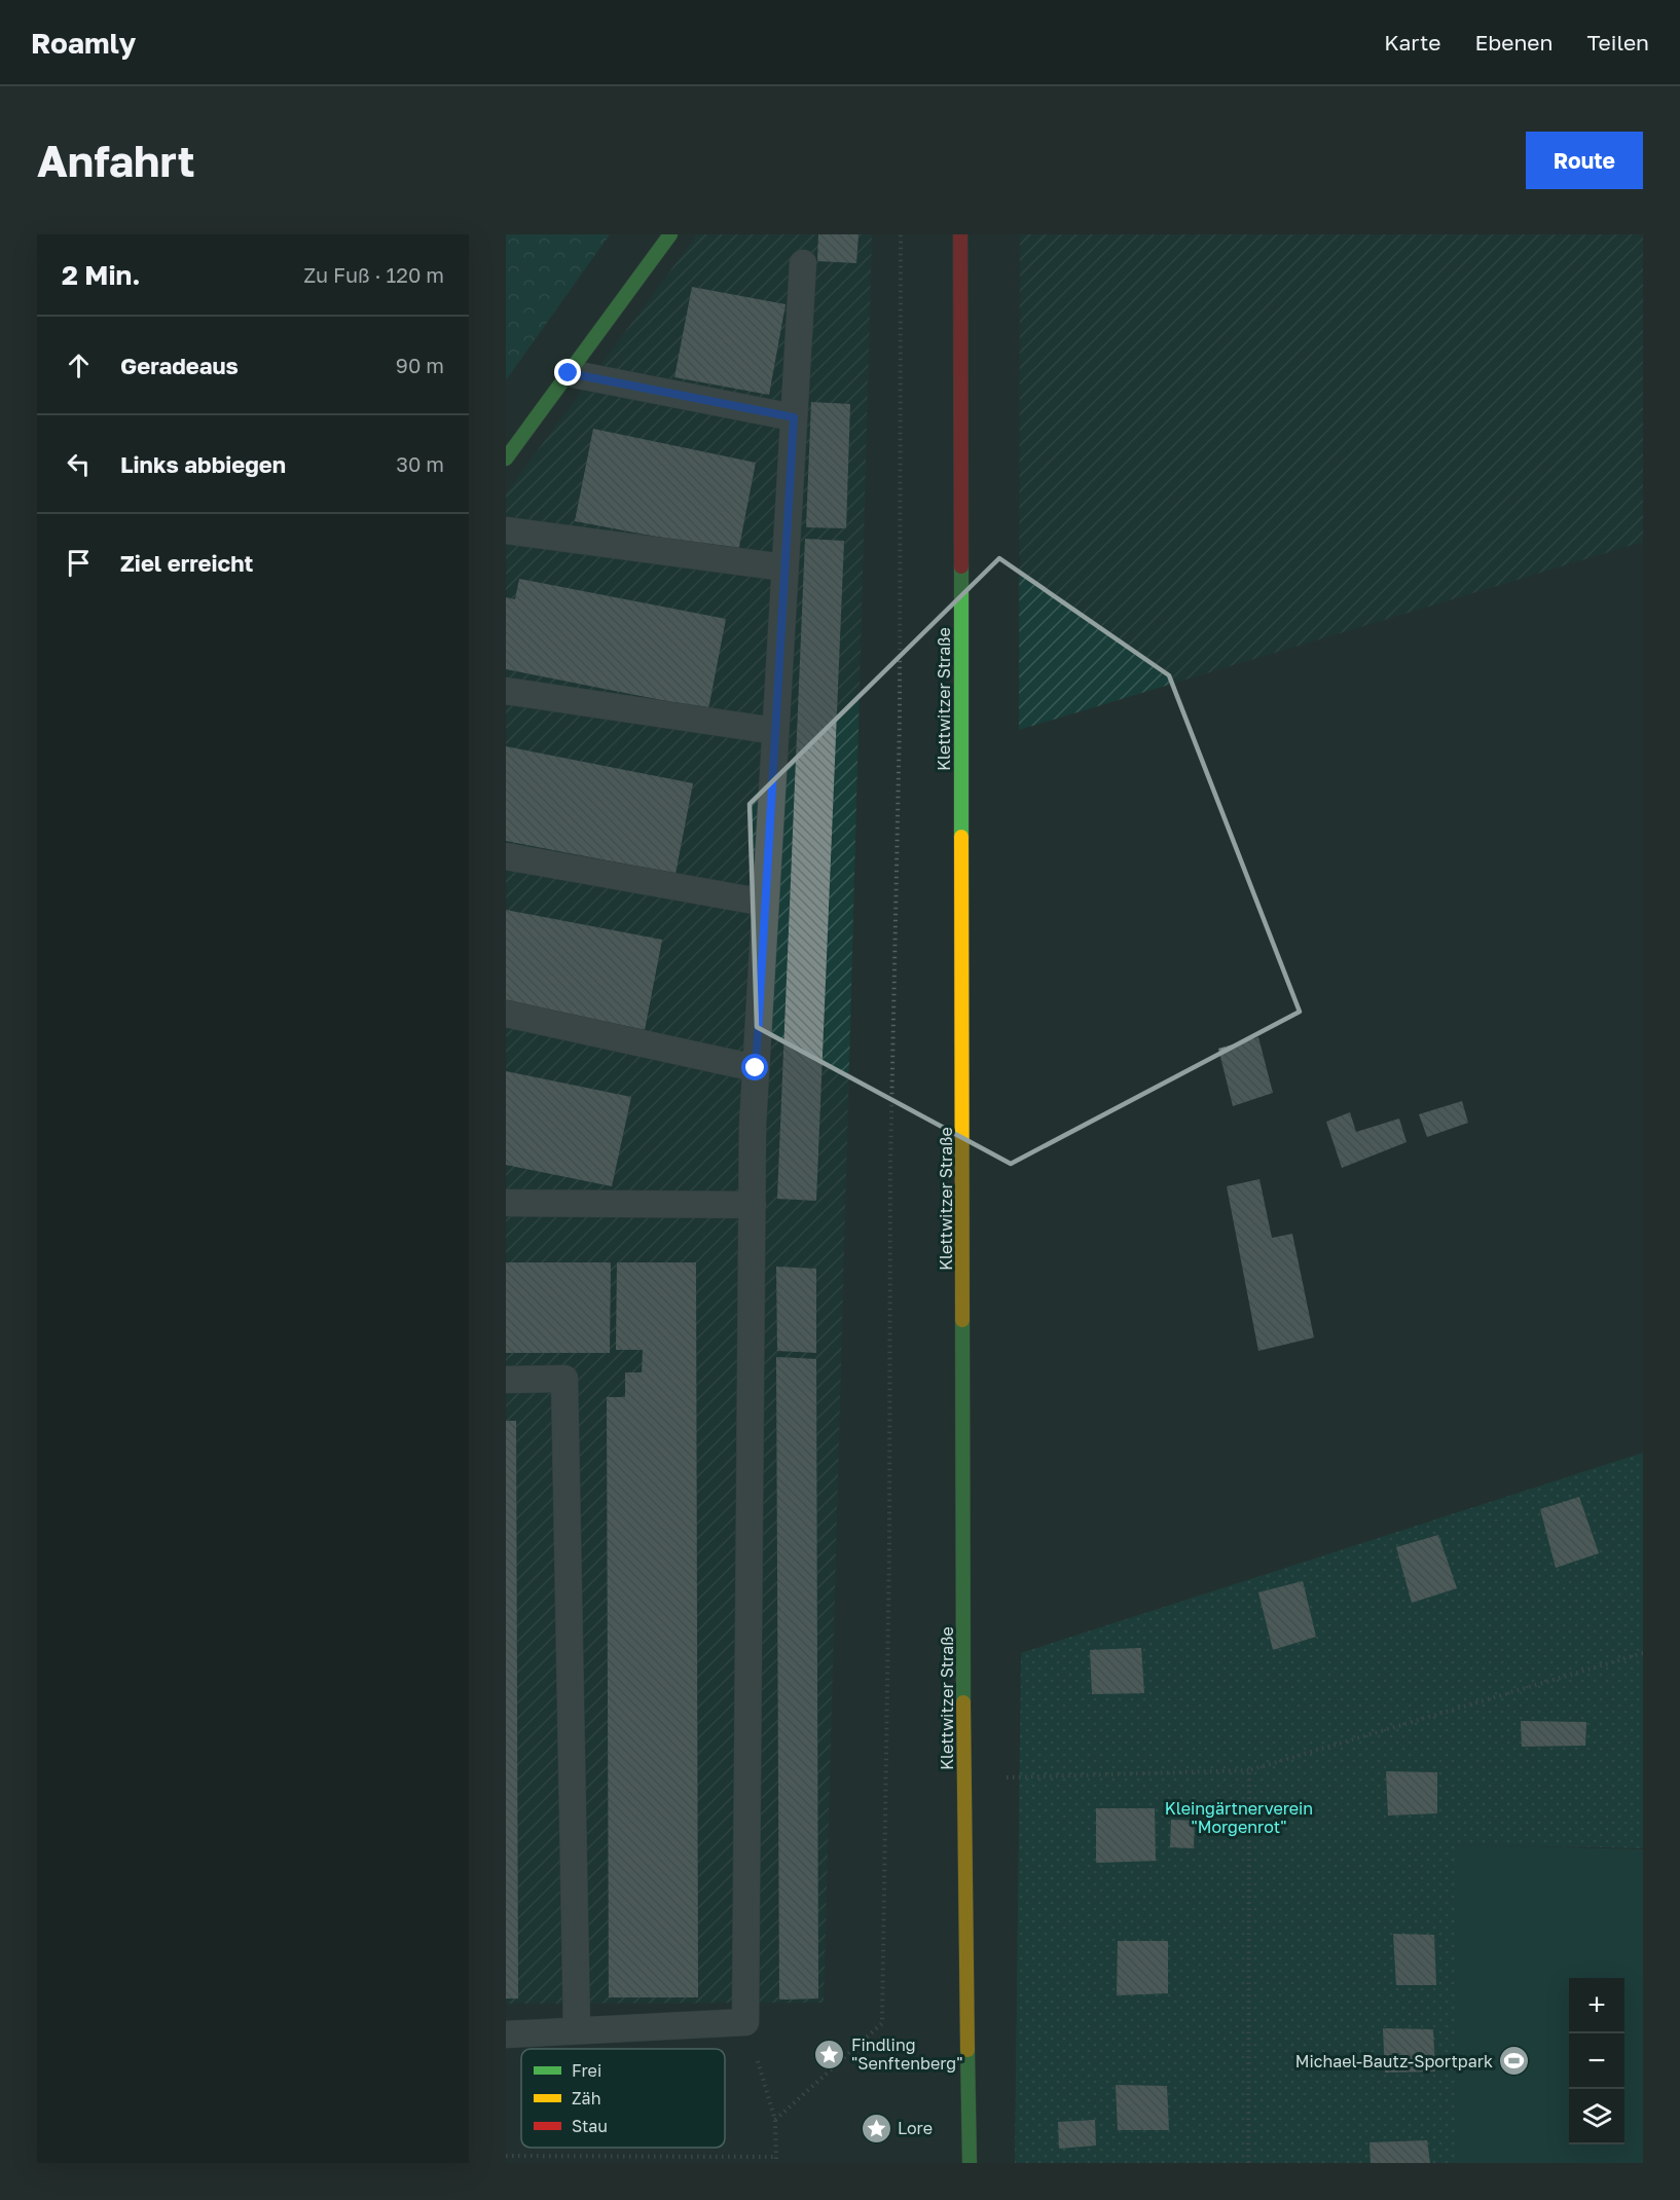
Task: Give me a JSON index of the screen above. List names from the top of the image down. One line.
{"streets":{"main road":["Klettwitzer Straße"]},"parks":["Kleingärtnerverein \"Morgenrot\""],"places":{"place":["Findling \"Senftenberg\"","Lore"],"sports":["Michael-Bautz-Sportpark"]},"legend":["Frei","Zäh","Stau"],"page":{"header":"Roamly","nav":["Karte","Ebenen","Teilen"],"buttons":"Route","title":"Anfahrt","heading":["2 Min.","Zu Fuß · 120 m"],"list":[["Geradeaus","90 m"],["Links abbiegen","30 m"],"Ziel erreicht"],"map_buttons":["+","−"]}}
